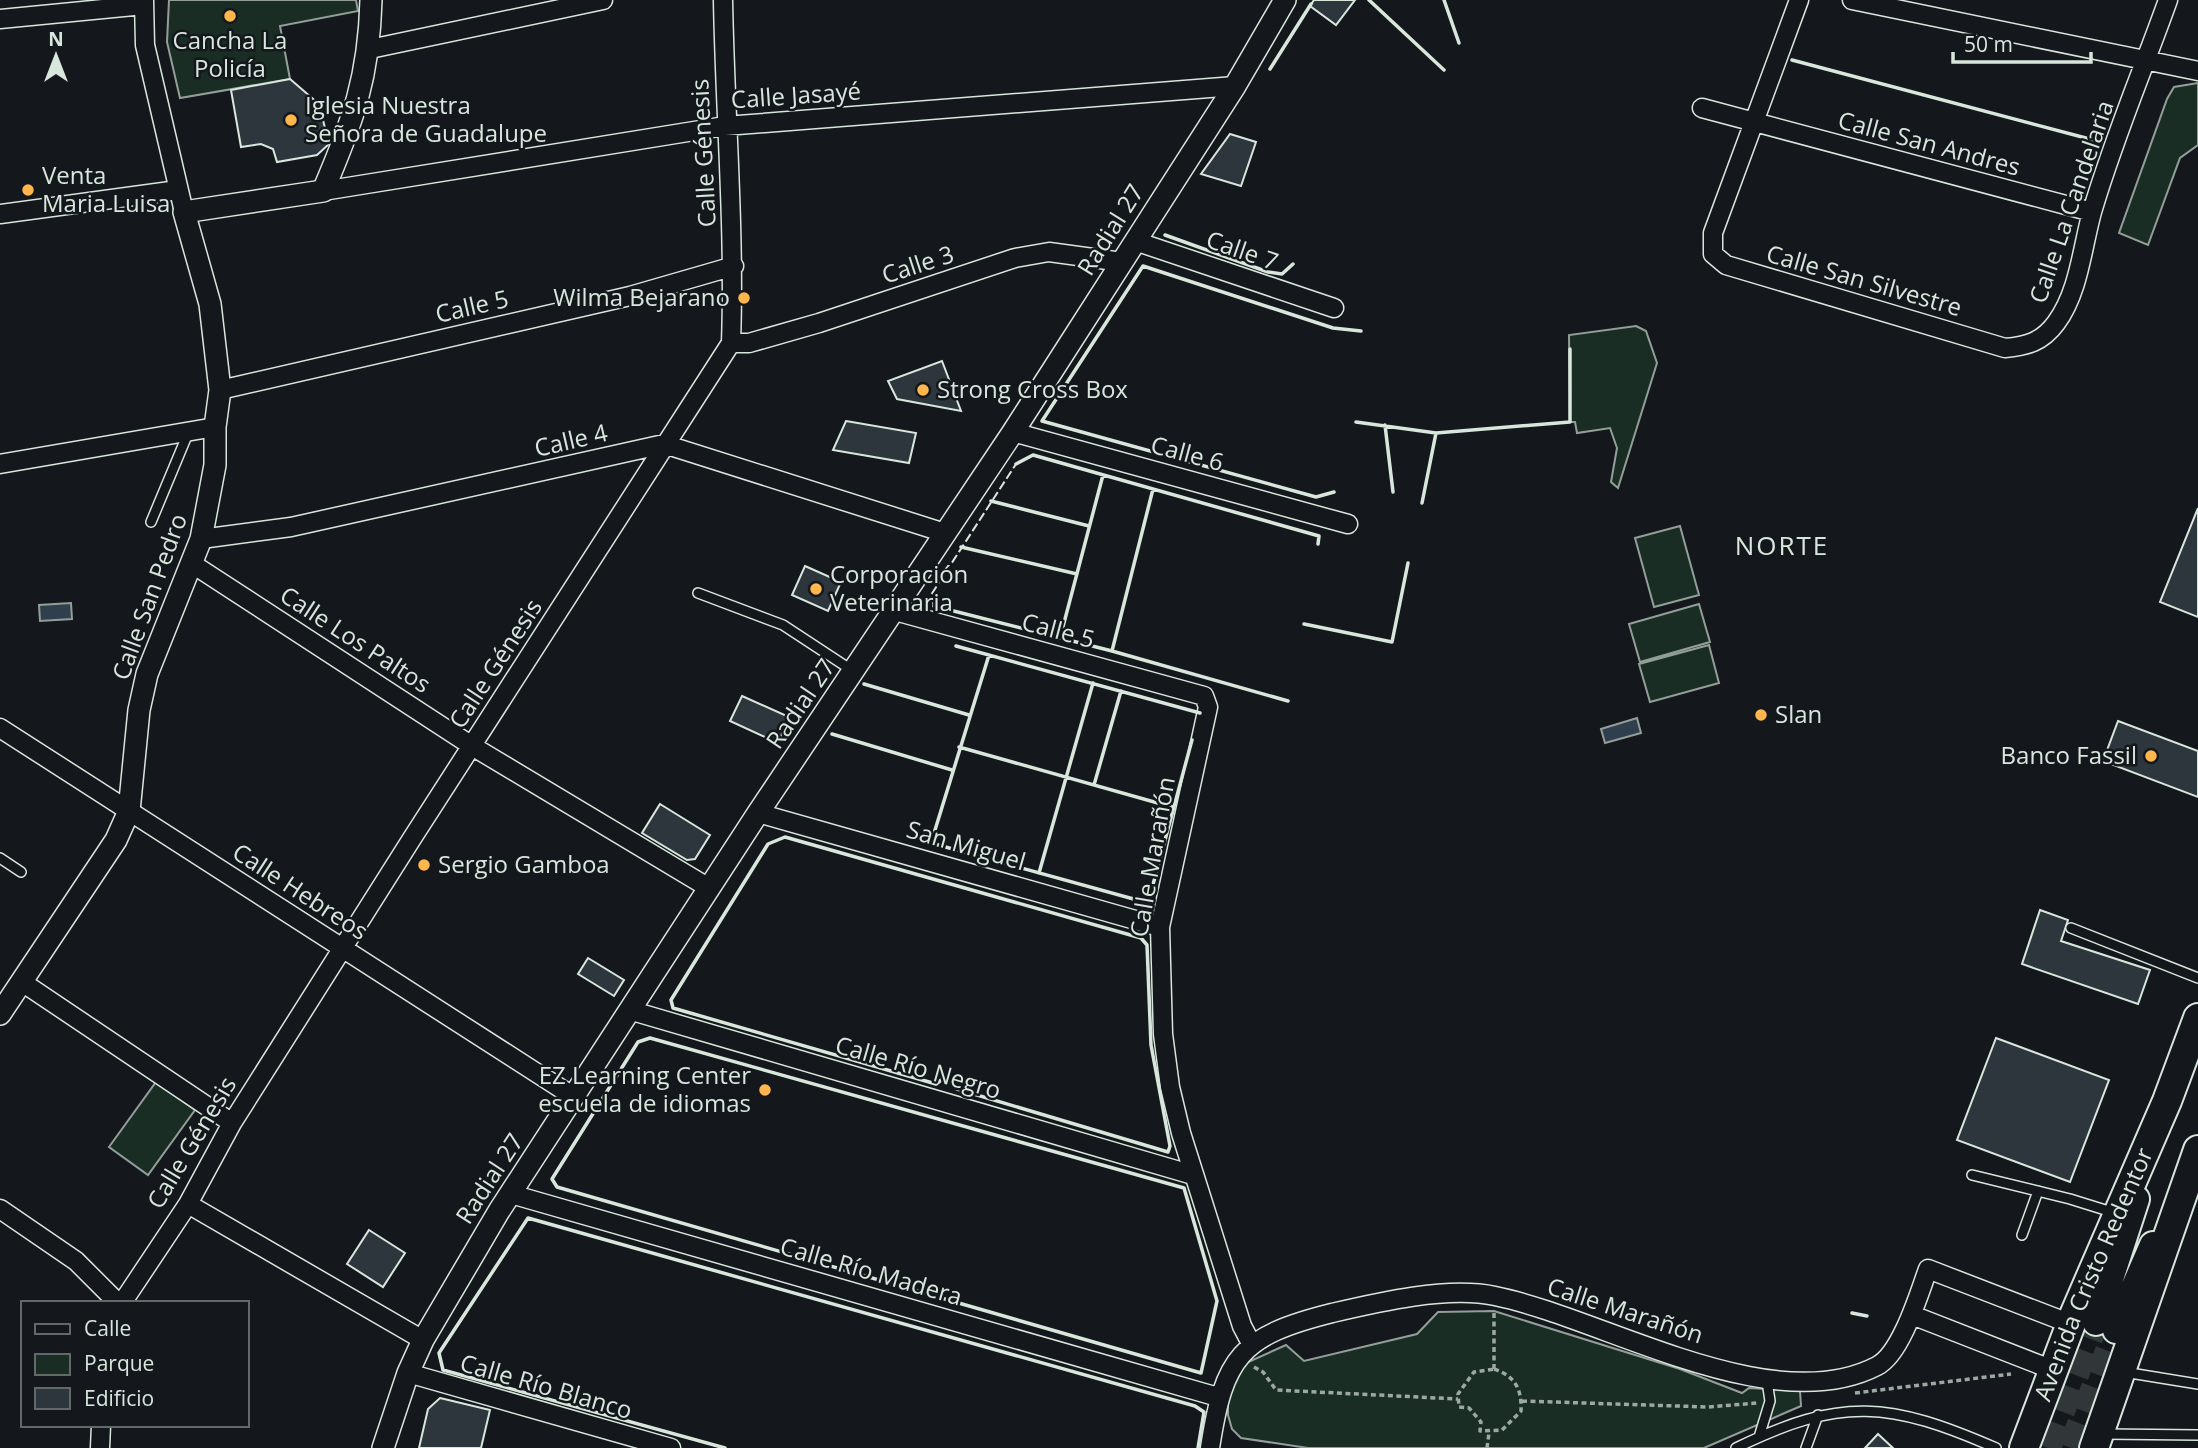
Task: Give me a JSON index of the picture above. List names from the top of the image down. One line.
{"streets":{"highway":["Avenida Cristo Redentor"],"street":["Calle Jasayé","Calle San Andres","Calle Génesis","Calle La Candelaria","Radial 27","Calle 7","Calle 3","Calle San Silvestre","Calle 5","Calle 4","Calle 6","Calle San Pedro","Calle Los Paltos","San Miguel","Calle Marañón","Calle Hebreos","Calle Río Negro","Calle Río Madera","Calle Río Blanco"]},"crossings":[["Calle Jasayé","Calle Génesis"],["Calle Jasayé","Radial 27"],["Calle San Andres","Calle La Candelaria"],["Calle San Andres","Calle San Silvestre"],["Calle Génesis","Calle 3"],["Calle Génesis","Calle 5"],["Calle Génesis","Calle 4"],["Calle Génesis","Calle Los Paltos"],["Calle Génesis","Calle Hebreos"],["Calle La Candelaria","Calle San Silvestre"],["Radial 27","Calle 7"],["Radial 27","Calle 3"],["Radial 27","Calle 5"],["Radial 27","Calle 6"],["Radial 27","Calle Los Paltos"],["Radial 27","San Miguel"],["Radial 27","Calle Hebreos"],["Radial 27","Calle Río Negro"],["Radial 27","Calle Río Madera"],["Radial 27","Calle Río Blanco"],["Calle 5","Calle San Pedro"],["Calle 5","Calle Marañón"],["Calle 4","Calle San Pedro"],["Calle San Pedro","Calle Los Paltos"],["Calle San Pedro","Calle Hebreos"],["San Miguel","Calle Marañón"],["Calle Marañón","Calle Río Negro"],["Calle Marañón","Calle Río Madera"],["Calle Marañón","Avenida Cristo Redentor"]],"districts":["NORTE"],"places":["Cancha La Policía","Iglesia Nuestra Señora de Guadalupe","Venta Maria Luisa","Wilma Bejarano","Strong Cross Box","Corporación Veterinaria","Slan","Banco Fassil","Sergio Gamboa","EZ Learning Center escuela de idiomas"],"legend":["Calle","Parque","Edificio"],"scale_bar":"50 m","north":"top"}
